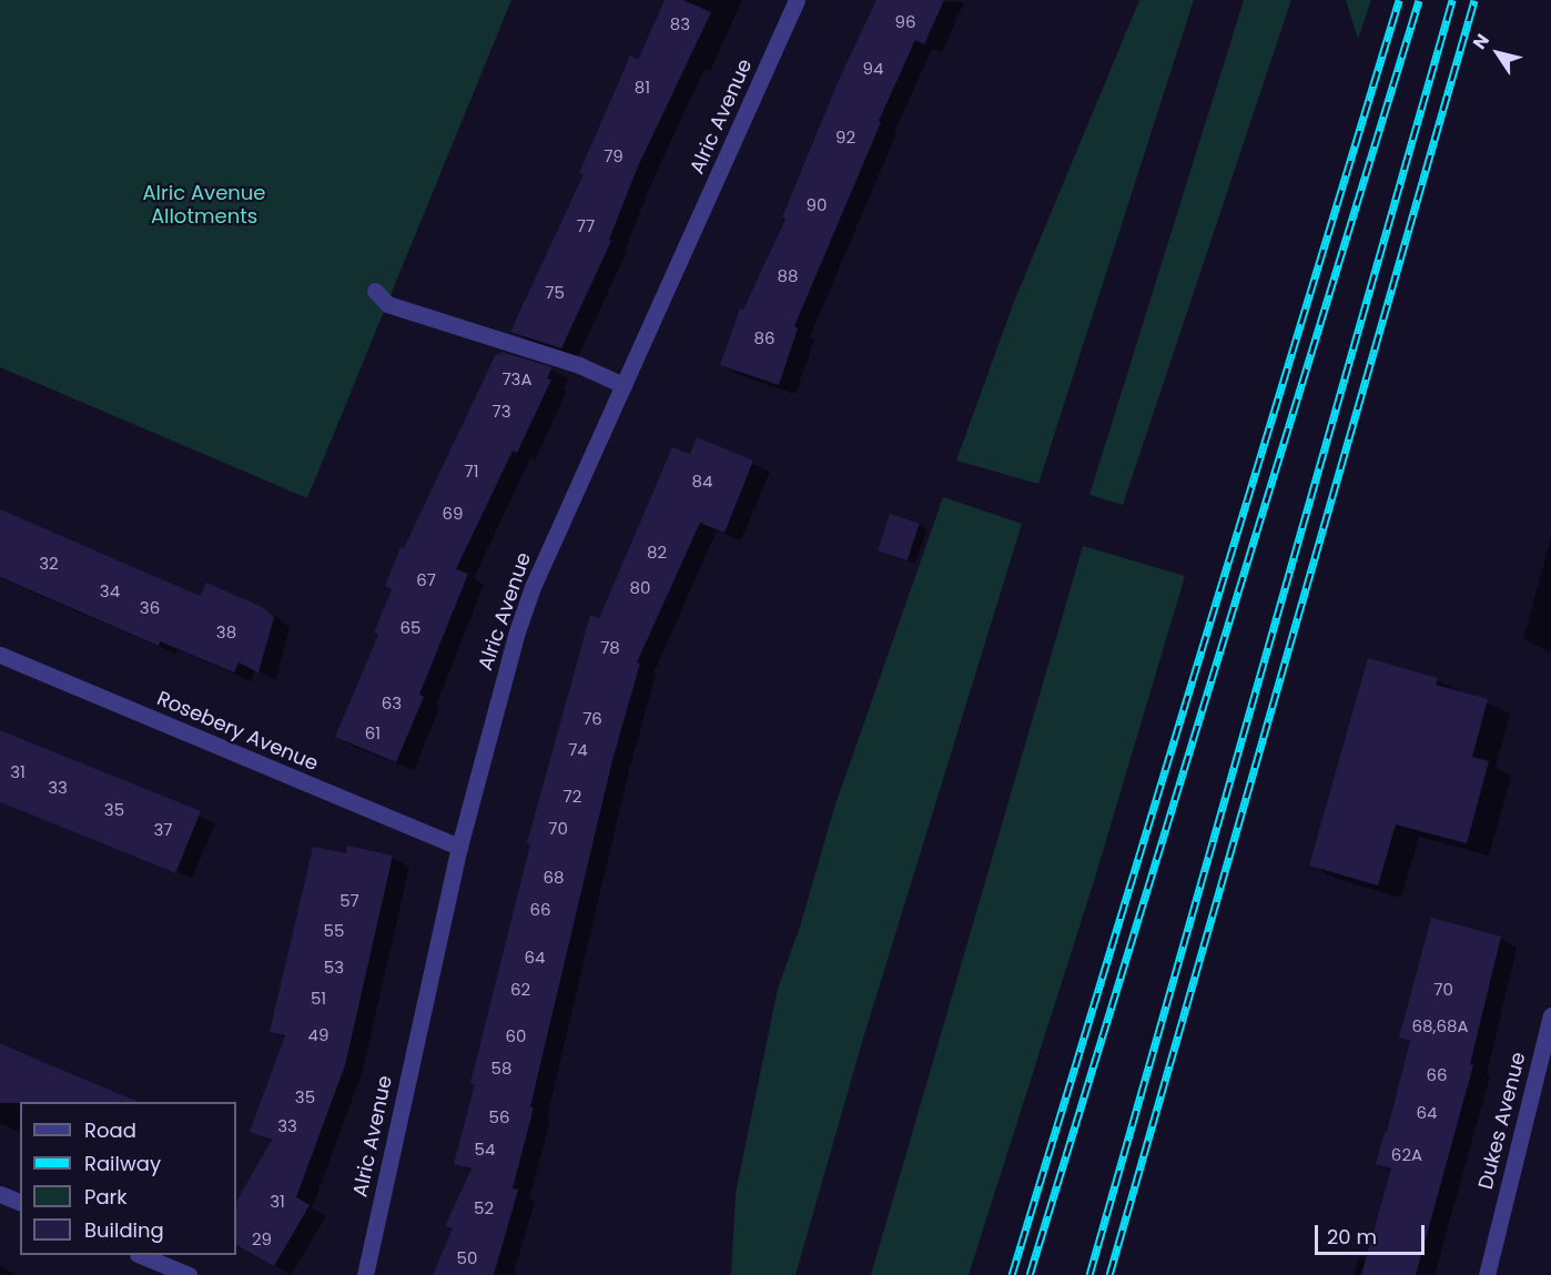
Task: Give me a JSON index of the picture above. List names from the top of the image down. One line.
{"streets":{"street":["Alric Avenue","Rosebery Avenue","Dukes Avenue"]},"crossings":[["Alric Avenue","Rosebery Avenue"]],"parks":["Alric Avenue Allotments"],"house_numbers":["96","83","94","81","92","79","90","77","88","75","86","73A","73","71","84","69","82","32","67","80","34","36","65","38","78","63","76","61","74","31","33","72","35","70","37","68","57","66","55","64","53","62","70","51","68,68A","49","60","58","66","35","64","56","33","54","62A","31","52","29","50"],"legend":["Road","Railway","Park","Building"],"scale_bar":"20 m","north":"top left"}
